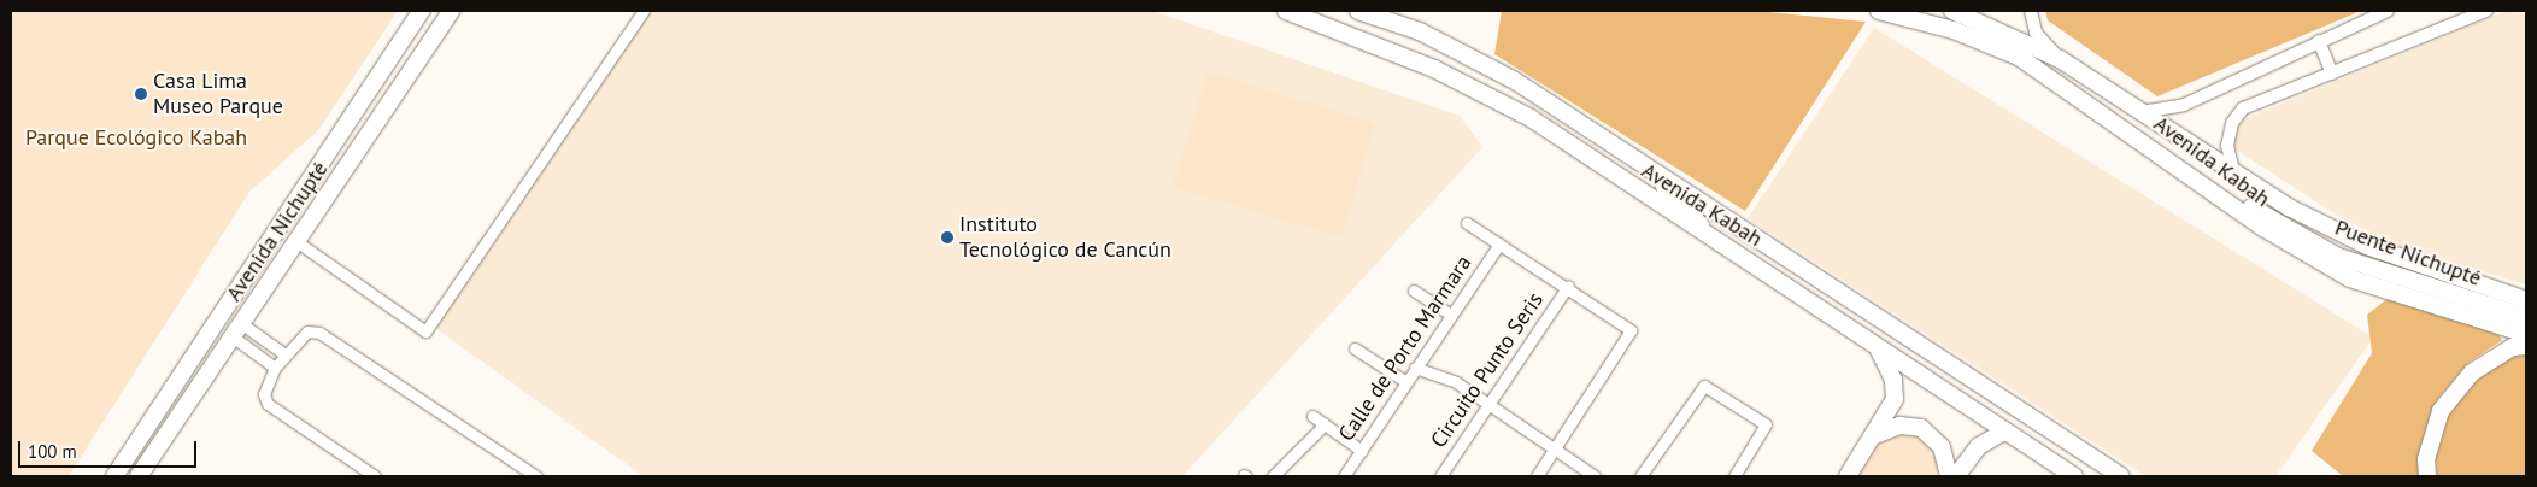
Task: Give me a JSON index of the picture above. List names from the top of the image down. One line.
{"streets":{"main road":["Avenida Kabah","Avenida Nichupté","Puente Nichupté"],"street":["Calle de Porto Marmara","Circuito Punto Seris"]},"crossings":[["Avenida Kabah","Puente Nichupté"]],"parks":["Parque Ecológico Kabah"],"places":["Casa Lima Museo Parque","Instituto Tecnológico de Cancún"],"scale_bar":"100 m"}
